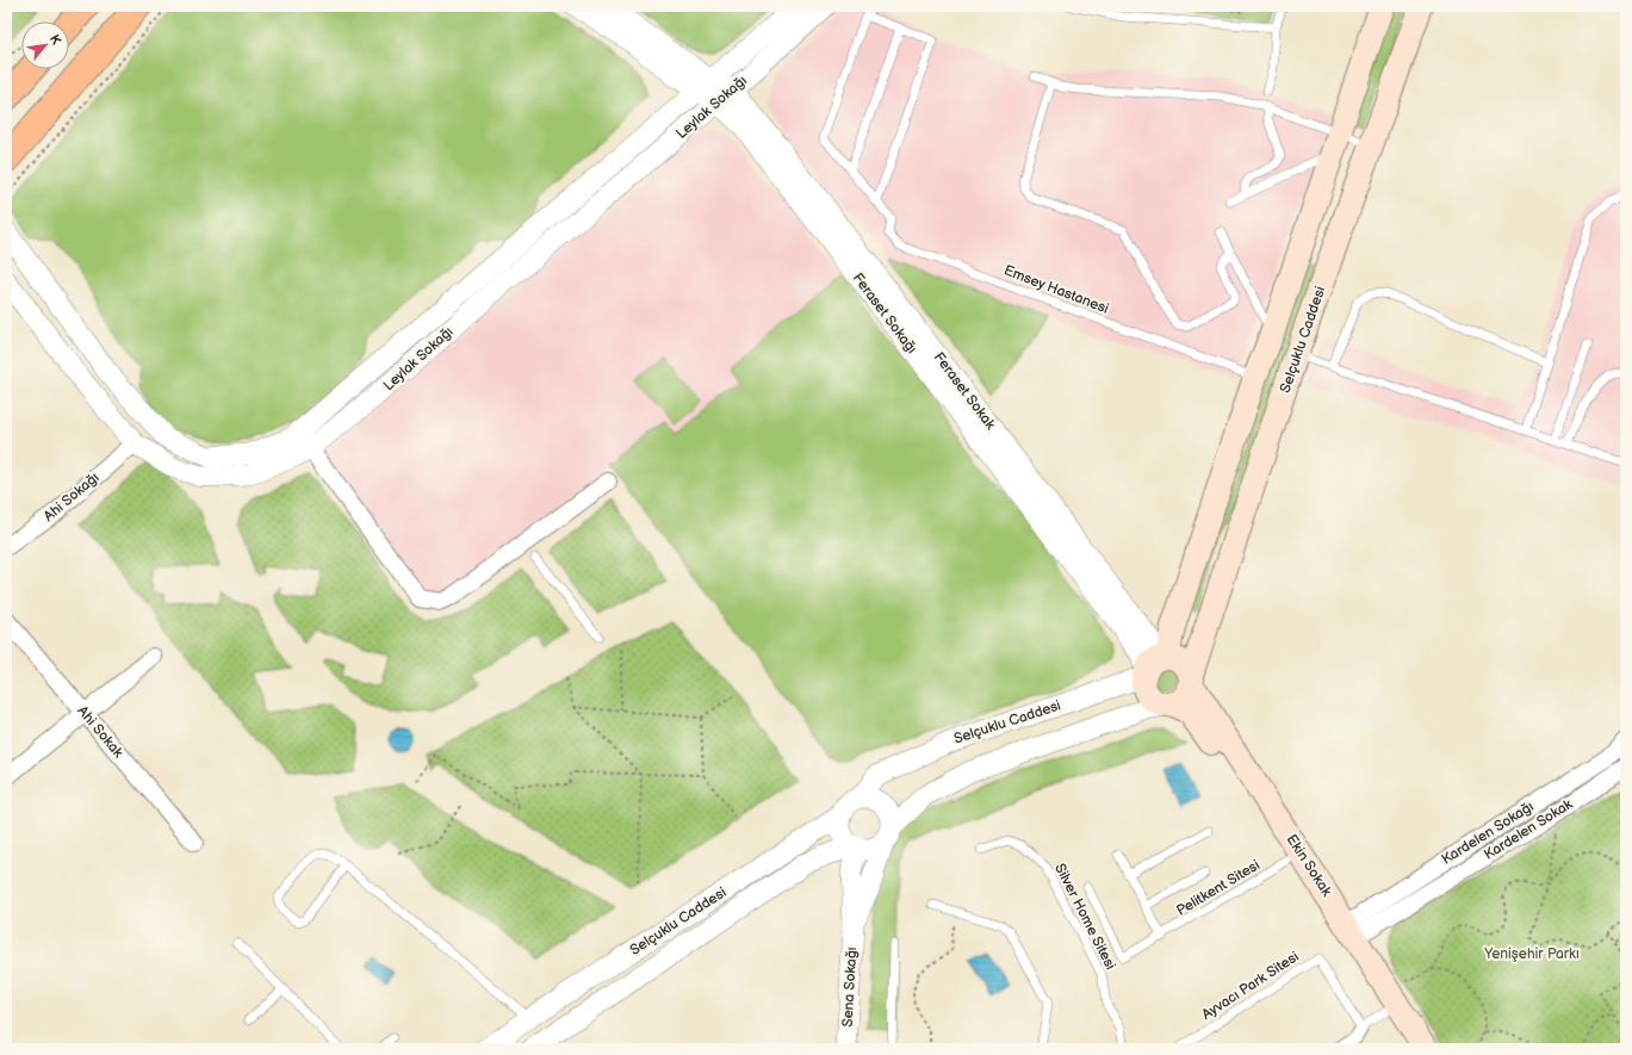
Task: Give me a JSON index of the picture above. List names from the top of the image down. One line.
{"streets":{"main road":["Selçuklu Caddesi","Ekin Sokak"],"street":["Leylak Sokağı","Feraset Sokak","Ahi Sokağı","Ahi Sokak","Kardelen Sokak","Kardelen Sokağı","Sena Sokağı"],"lane":["Emsey Hastanesi","Pelitkent Sitesi","Silver Home Sitesi","Ayvacı Park Sitesi"]},"crossings":[["Leylak Sokağı","Feraset Sokak"],["Leylak Sokağı","Ahi Sokağı"],["Selçuklu Caddesi","Feraset Sokak"],["Selçuklu Caddesi","Ekin Sokak"],["Feraset Sokak","Ekin Sokak"],["Kardelen Sokak","Kardelen Sokağı"],["Kardelen Sokak","Ekin Sokak"],["Kardelen Sokağı","Ekin Sokak"],["Ekin Sokak","Pelitkent Sitesi"]],"parks":["Yenişehir Parkı"],"north":"top right"}
